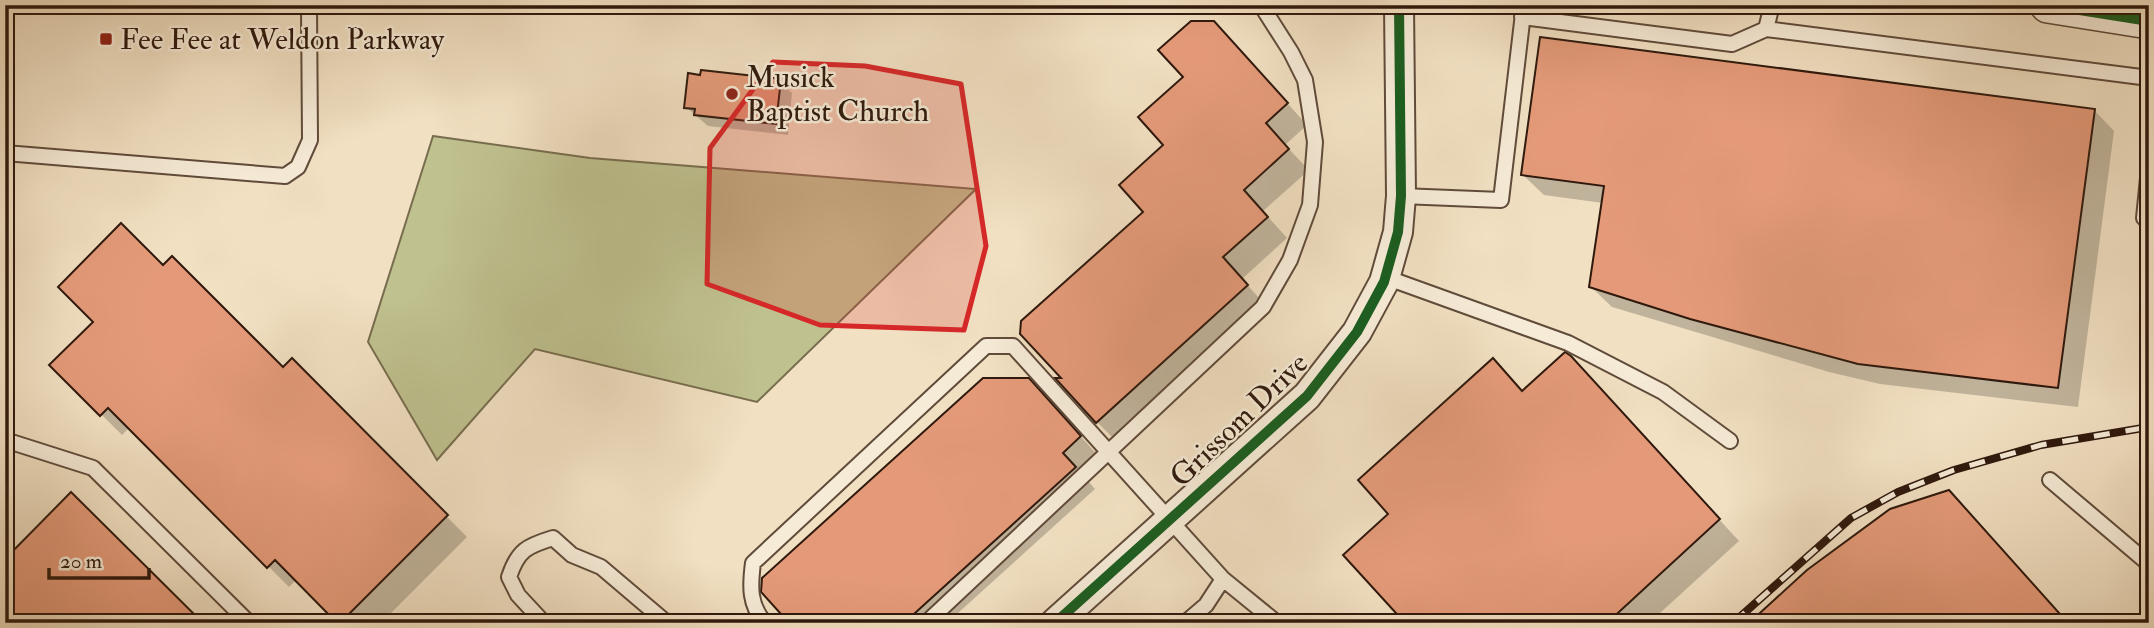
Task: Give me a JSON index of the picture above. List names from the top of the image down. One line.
{"streets":{"street":["Grissom Drive"]},"places":{"transit":["Fee Fee at Weldon Parkway"],"other":["Musick Baptist Church"]},"scale_bar":"20 m"}
